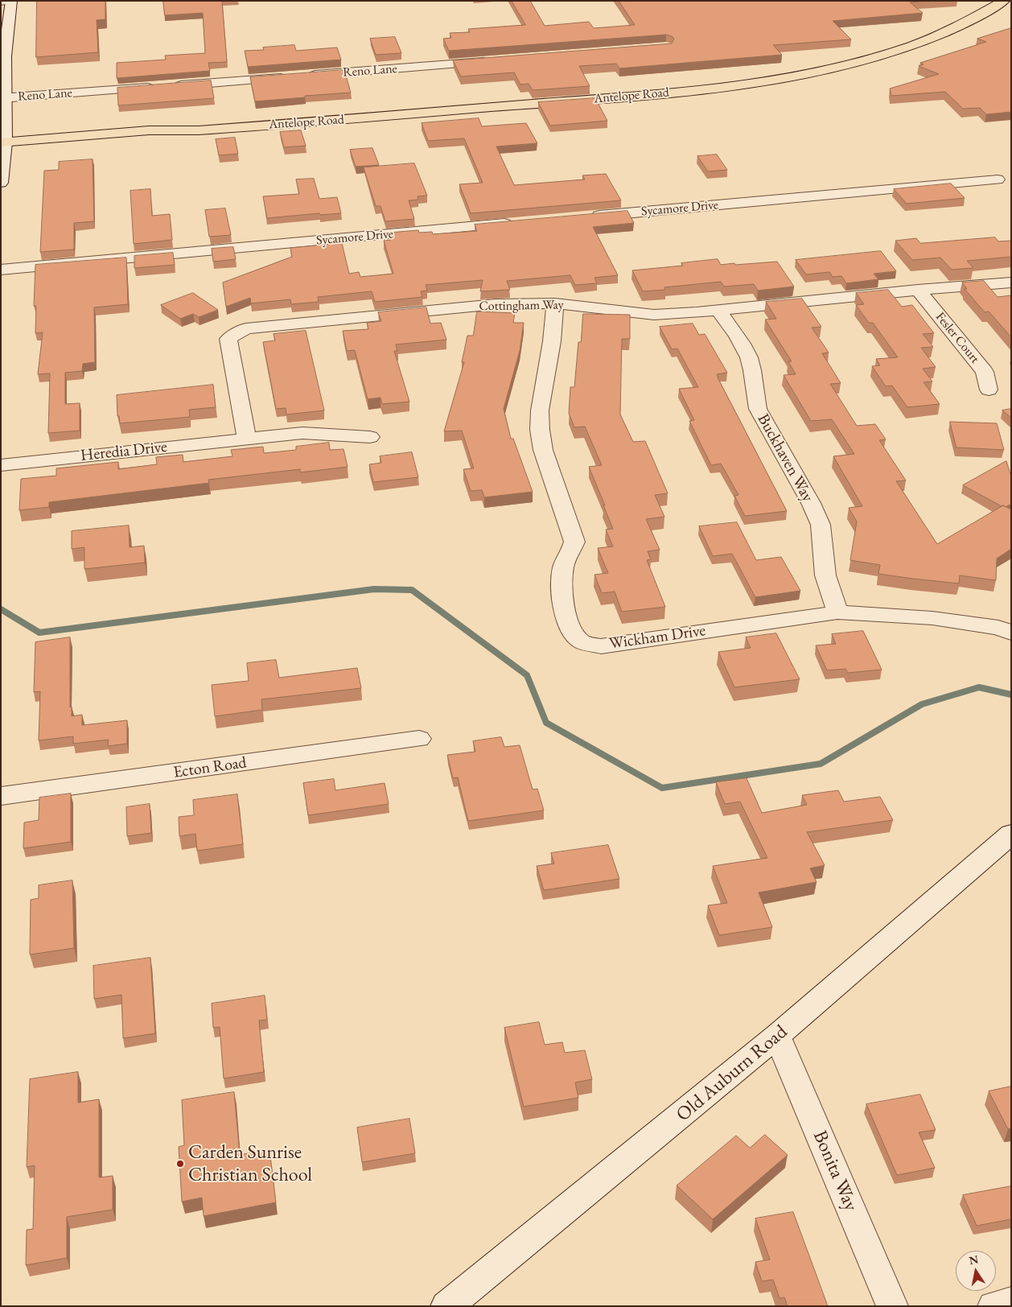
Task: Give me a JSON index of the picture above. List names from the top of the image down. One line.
{"streets":{"main road":["Antelope Road"],"street":["Reno Lane","Sycamore Drive","Cottingham Way","Fesler Court","Heredia Drive","Buckhaven Way","Wickham Drive","Ecton Road","Old Auburn Road","Bonita Way"]},"crossings":[["Cottingham Way","Fesler Court"],["Cottingham Way","Heredia Drive"],["Cottingham Way","Buckhaven Way"],["Cottingham Way","Wickham Drive"],["Buckhaven Way","Wickham Drive"],["Old Auburn Road","Bonita Way"]],"places":["Carden Sunrise Christian School"],"north":"top"}
